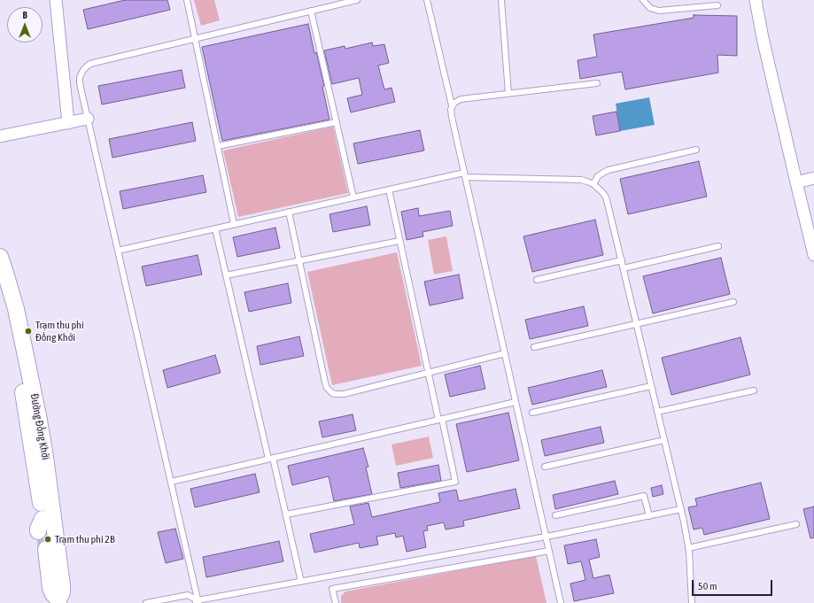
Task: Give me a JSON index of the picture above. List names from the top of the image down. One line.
{"streets":{"main road":["Đường Đồng Khởi"]},"places":["Trạm thu phí Đồng Khởi","Trạm thu phí 2B"],"scale_bar":"50 m","north":"top"}
